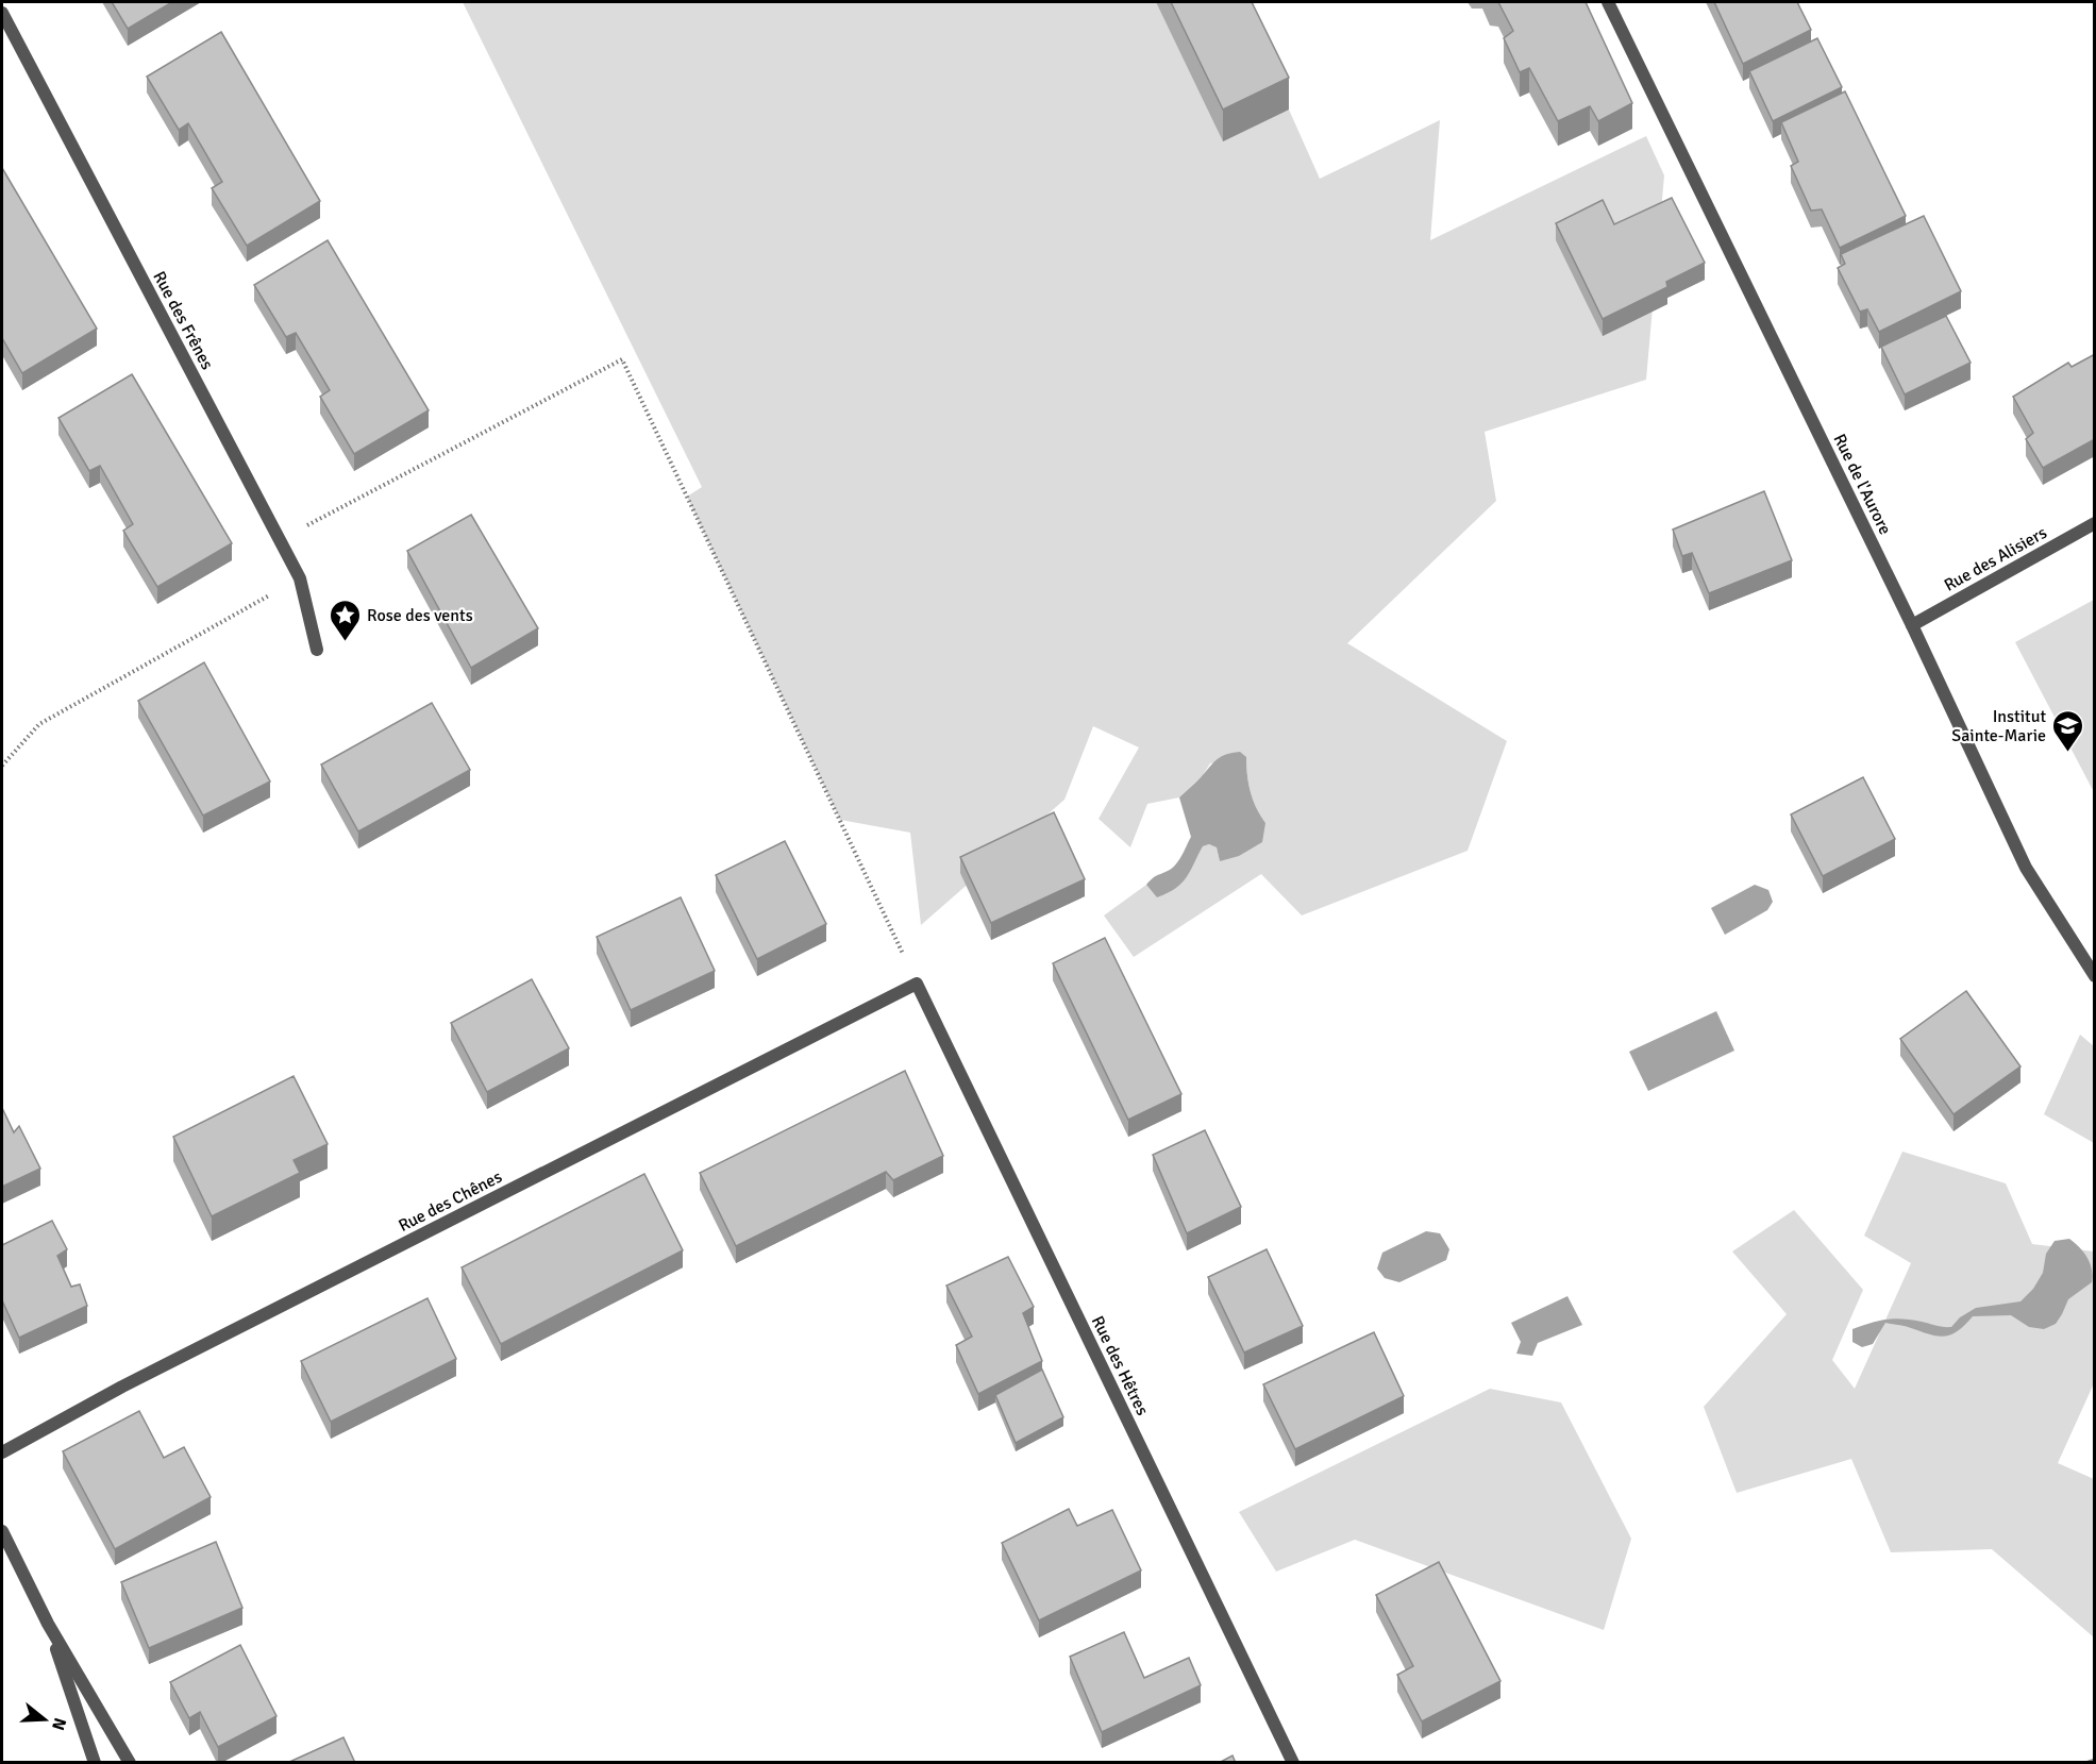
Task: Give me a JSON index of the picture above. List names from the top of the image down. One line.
{"streets":{"street":["Rue des Frênes","Rue de l'Aurore","Rue des Alisiers","Rue des Chênes","Rue des Hêtres"]},"crossings":[["Rue de l'Aurore","Rue des Alisiers"],["Rue des Chênes","Rue des Hêtres"]],"places":{"place":["Rose des vents"],"school or university":["Institut Sainte-Marie"]},"north":"right"}
